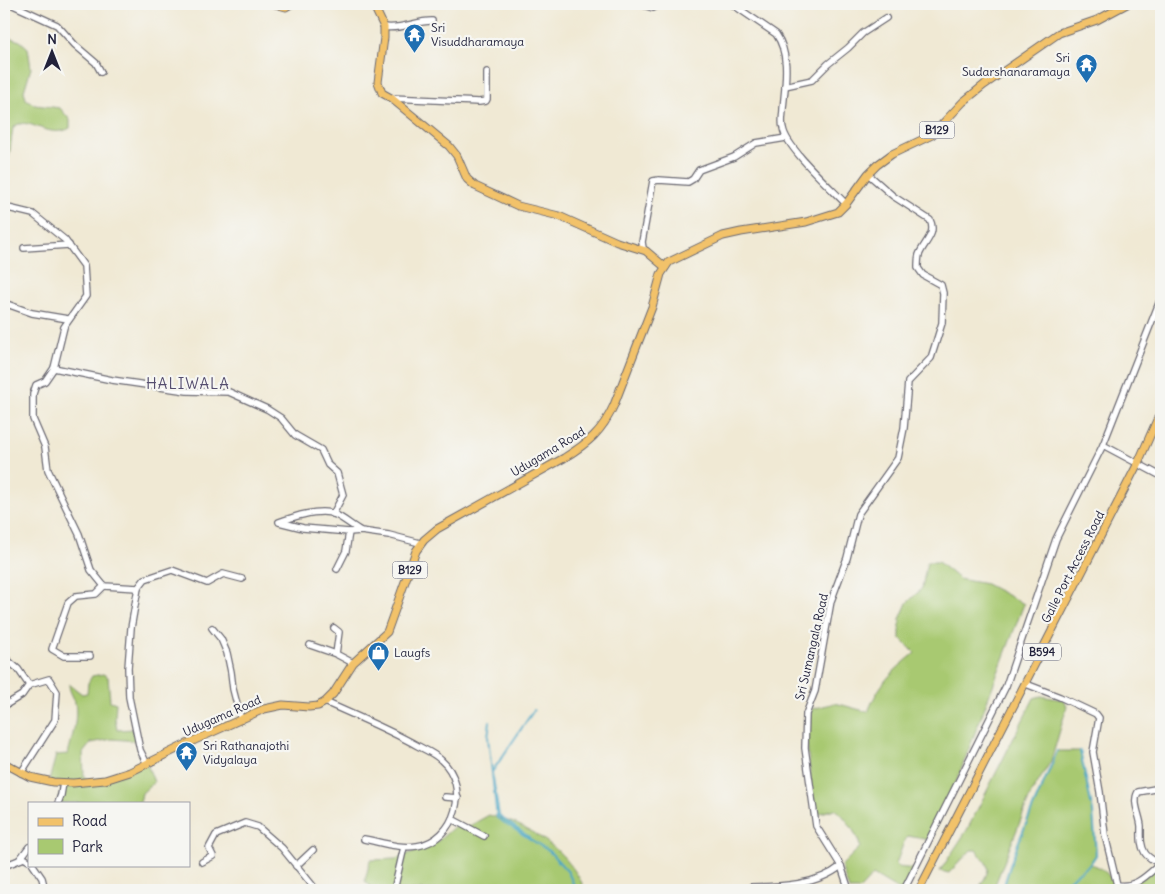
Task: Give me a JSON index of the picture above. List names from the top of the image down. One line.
{"streets":{"main road":["B129","Udugama Road","Galle Port Access Road","B594"],"street":["Sri Sumangala Road"]},"crossings":[["B129","Udugama Road"],["B129","Sri Sumangala Road"]],"districts":["HALIWALA"],"places":{"temple":["Sri Visuddharamaya","Sri Sudarshanaramaya","Sri Rathanajothi Vidyalaya"],"shop":["Laugfs"]},"legend":["Road","Park"],"north":"top"}
